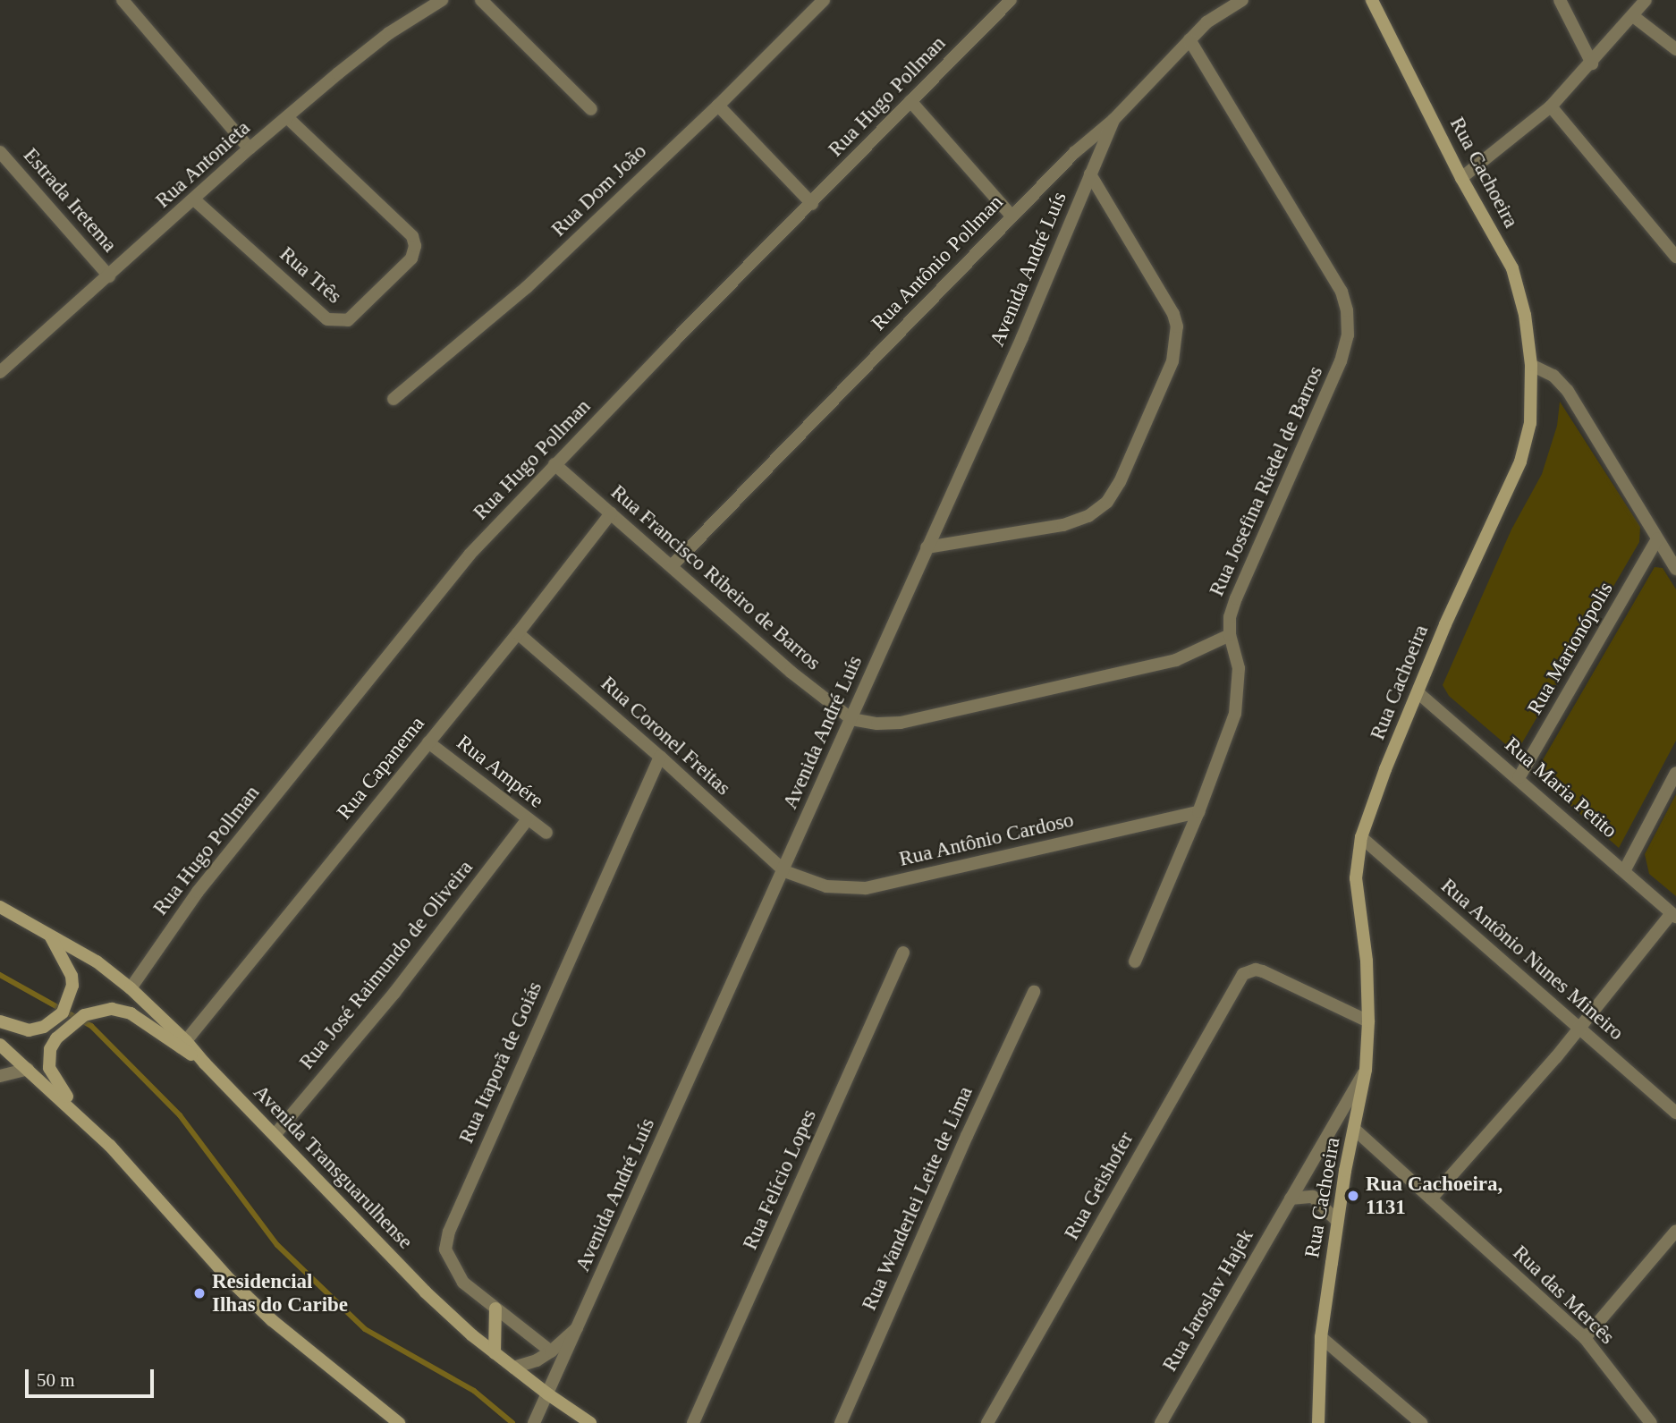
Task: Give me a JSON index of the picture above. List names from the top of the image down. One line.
{"streets":{"main road":["Rua Cachoeira","Avenida Transguarulhense"],"street":["Rua Hugo Pollman","Rua Antonieta","Rua Dom João","Estrada Iretema","Rua Antônio Pollman","Avenida André Luís","Rua Três","Rua Josefina Riedel de Barros","Rua Francisco Ribeiro de Barros","Rua Marionópolis","Rua Coronel Freitas","Rua Capanema","Rua Ampére","Rua Maria Petito","Rua Antônio Cardoso","Rua Antônio Nunes Mineiro","Rua José Raimundo de Oliveira","Rua Itaporã de Goiás","Rua Felício Lopes","Rua Geishofer","Rua Wanderlei Leite de Lima","Rua das Mercês","Rua Jaroslav Hajek"]},"crossings":[["Rua Hugo Pollman","Rua Francisco Ribeiro de Barros"],["Rua Antonieta","Estrada Iretema"],["Rua Antonieta","Rua Três"],["Rua Cachoeira","Rua Maria Petito"],["Rua Cachoeira","Rua Antônio Nunes Mineiro"],["Rua Cachoeira","Rua Geishofer"],["Rua Cachoeira","Rua das Mercês"],["Rua Cachoeira","Rua Jaroslav Hajek"],["Rua Antônio Pollman","Avenida André Luís"],["Rua Antônio Pollman","Rua Josefina Riedel de Barros"],["Rua Antônio Pollman","Rua Francisco Ribeiro de Barros"],["Avenida André Luís","Rua Francisco Ribeiro de Barros"],["Avenida André Luís","Rua Coronel Freitas"],["Avenida André Luís","Rua Antônio Cardoso"],["Avenida André Luís","Rua Itaporã de Goiás"],["Avenida André Luís","Avenida Transguarulhense"],["Rua Josefina Riedel de Barros","Rua Antônio Cardoso"],["Rua Francisco Ribeiro de Barros","Rua Capanema"],["Rua Marionópolis","Rua Maria Petito"],["Rua Coronel Freitas","Rua Capanema"],["Rua Coronel Freitas","Rua Antônio Cardoso"],["Rua Coronel Freitas","Rua Itaporã de Goiás"],["Rua Capanema","Rua Ampére"],["Rua Capanema","Avenida Transguarulhense"],["Rua Ampére","Rua José Raimundo de Oliveira"],["Rua José Raimundo de Oliveira","Avenida Transguarulhense"]],"places":["Rua Cachoeira, 1131","Residencial Ilhas do Caribe"],"scale_bar":"50 m"}
